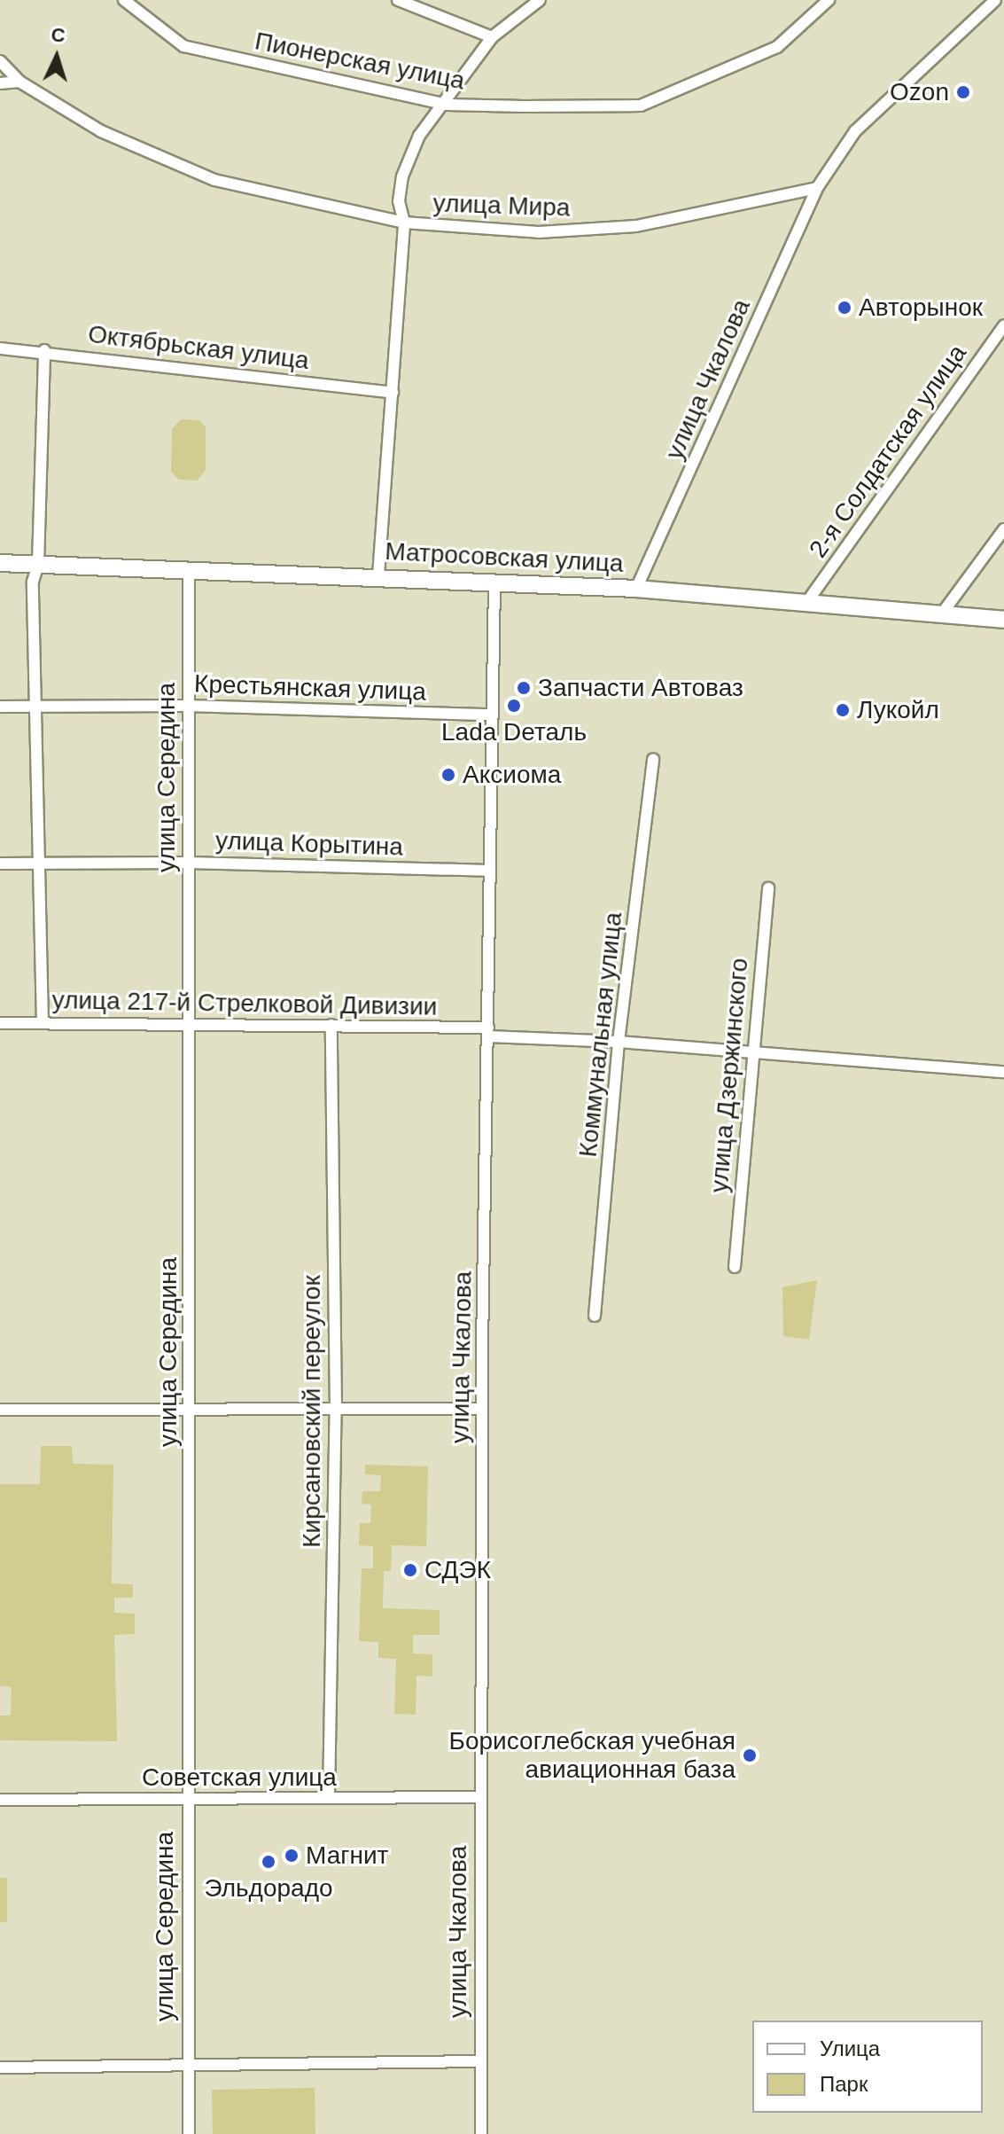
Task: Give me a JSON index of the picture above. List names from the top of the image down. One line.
{"streets":{"highway":["Матросовская улица"],"street":["Пионерская улица","улица Мира","Октябрьская улица","улица Чкалова","2-я Солдатская улица","Крестьянская улица","улица Середина","улица Корытина","улица 217-й Стрелковой Дивизии","Коммунальная улица","улица Дзержинского","Кирсановский переулок","Советская улица"]},"crossings":[["улица Мира","улица Чкалова"],["улица Чкалова","Матросовская улица"],["улица Чкалова","Крестьянская улица"],["улица Чкалова","улица Корытина"],["улица Чкалова","улица 217-й Стрелковой Дивизии"],["улица Чкалова","Советская улица"],["2-я Солдатская улица","Матросовская улица"],["Матросовская улица","улица Середина"],["Крестьянская улица","улица Середина"],["улица Середина","улица Корытина"],["улица Середина","улица 217-й Стрелковой Дивизии"],["улица Середина","Советская улица"],["улица 217-й Стрелковой Дивизии","Коммунальная улица"],["улица 217-й Стрелковой Дивизии","улица Дзержинского"],["улица 217-й Стрелковой Дивизии","Кирсановский переулок"],["Кирсановский переулок","Советская улица"]],"places":["Ozon","Авторынок","Запчасти Автоваз","Lada Dеталь","Лукойл","Аксиома","СДЭК","Борисоглебская учебная авиационная база","Магнит","Эльдорадо"],"legend":["Улица","Парк"],"north":"top"}
